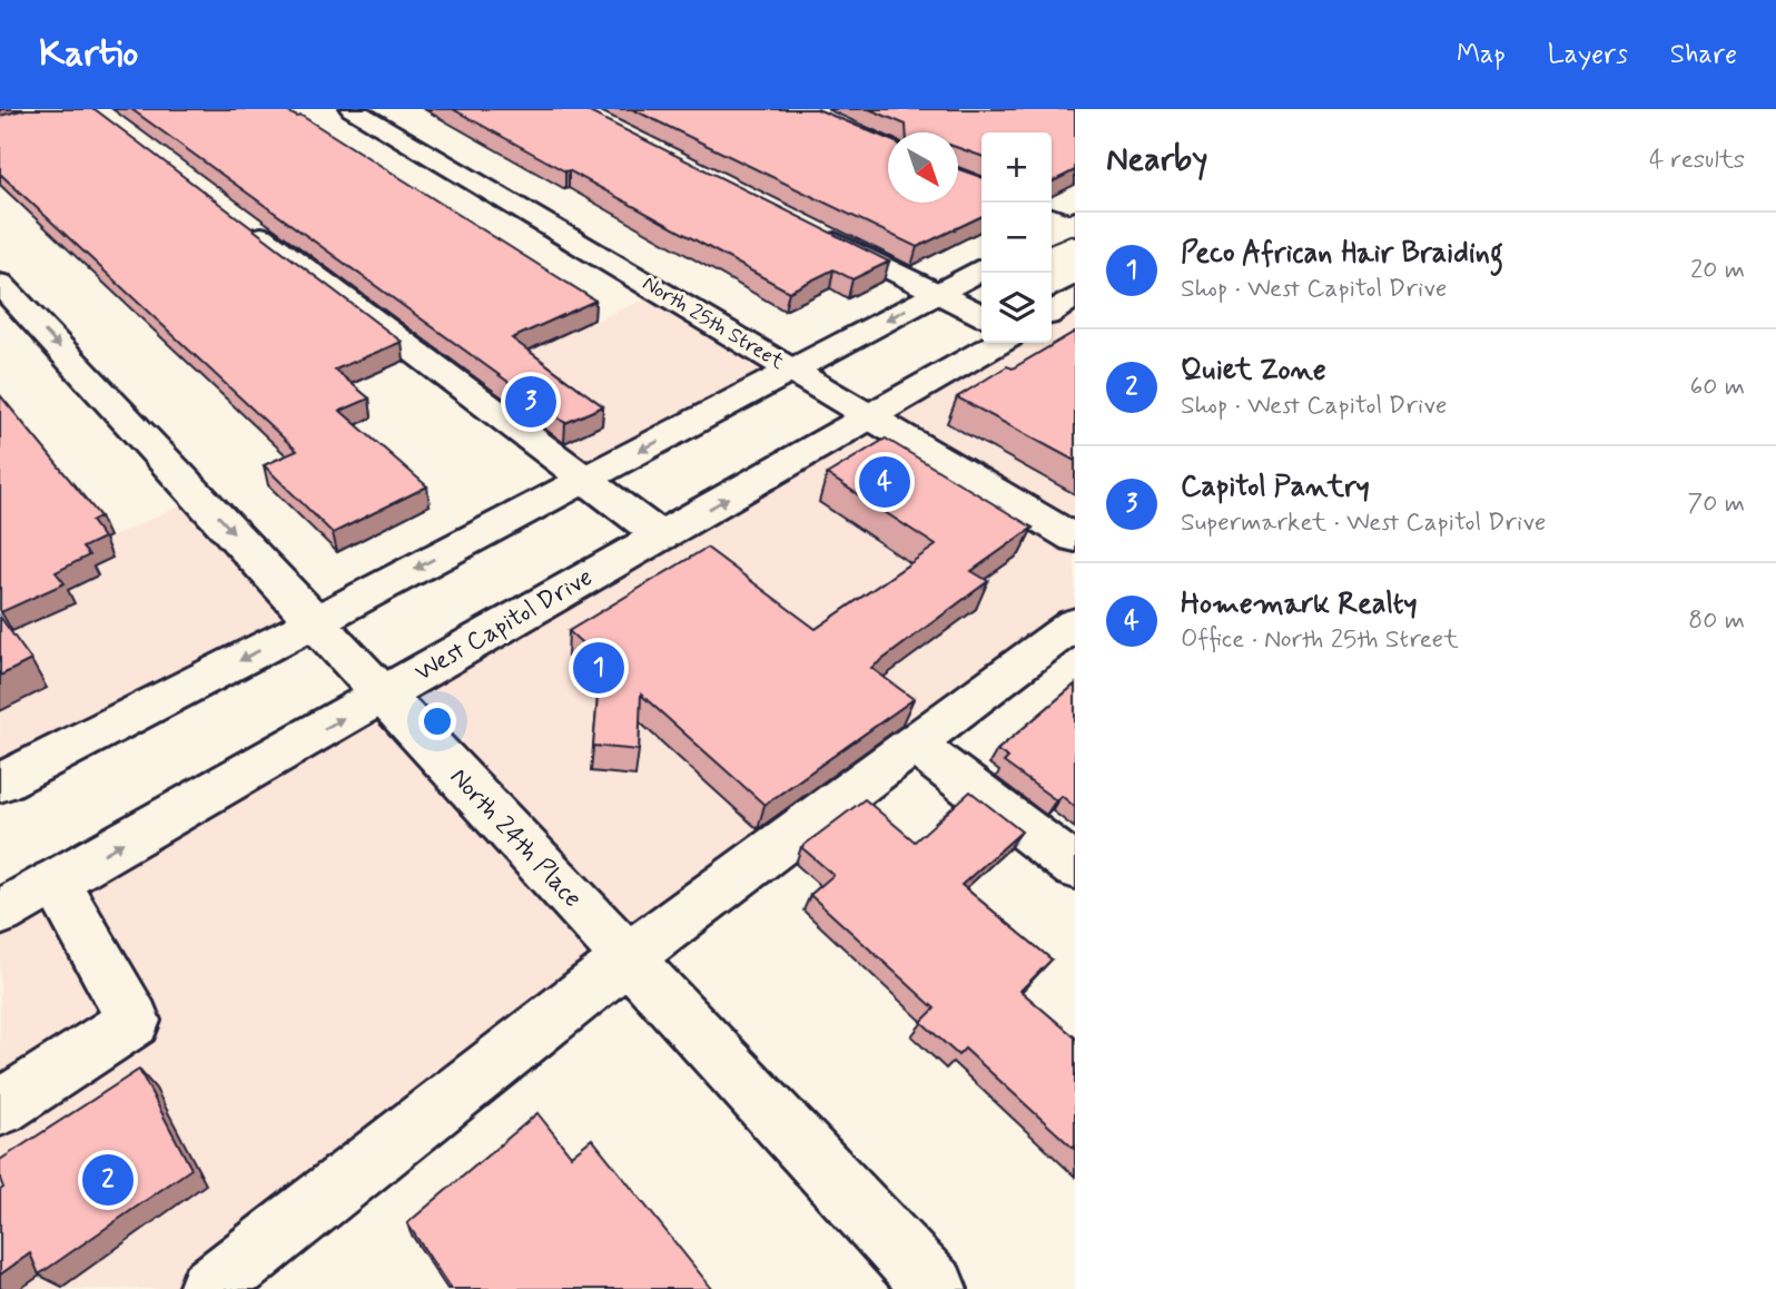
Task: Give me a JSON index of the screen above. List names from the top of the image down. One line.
{"streets":{"street":["North 25th Street","West Capitol Drive","North 24th Place"]},"crossings":[["North 25th Street","West Capitol Drive"],["West Capitol Drive","North 24th Place"]],"north":"bottom right","page":{"header":"Kartio","nav":["Map","Layers","Share"],"heading":["Nearby","4 results"],"map_buttons":["+","−"],"list":[{"mark":"1","name":"Peco African Hair Braiding","note":"Shop · West Capitol Drive","value":"20 m"},{"mark":"2","name":"Quiet Zone","note":"Shop · West Capitol Drive","value":"60 m"},{"mark":"3","name":"Capitol Pantry","note":"Supermarket · West Capitol Drive","value":"70 m"},{"mark":"4","name":"Homemark Realty","note":"Office · North 25th Street","value":"80 m"}],"pins":["3","4","1","2"]}}
